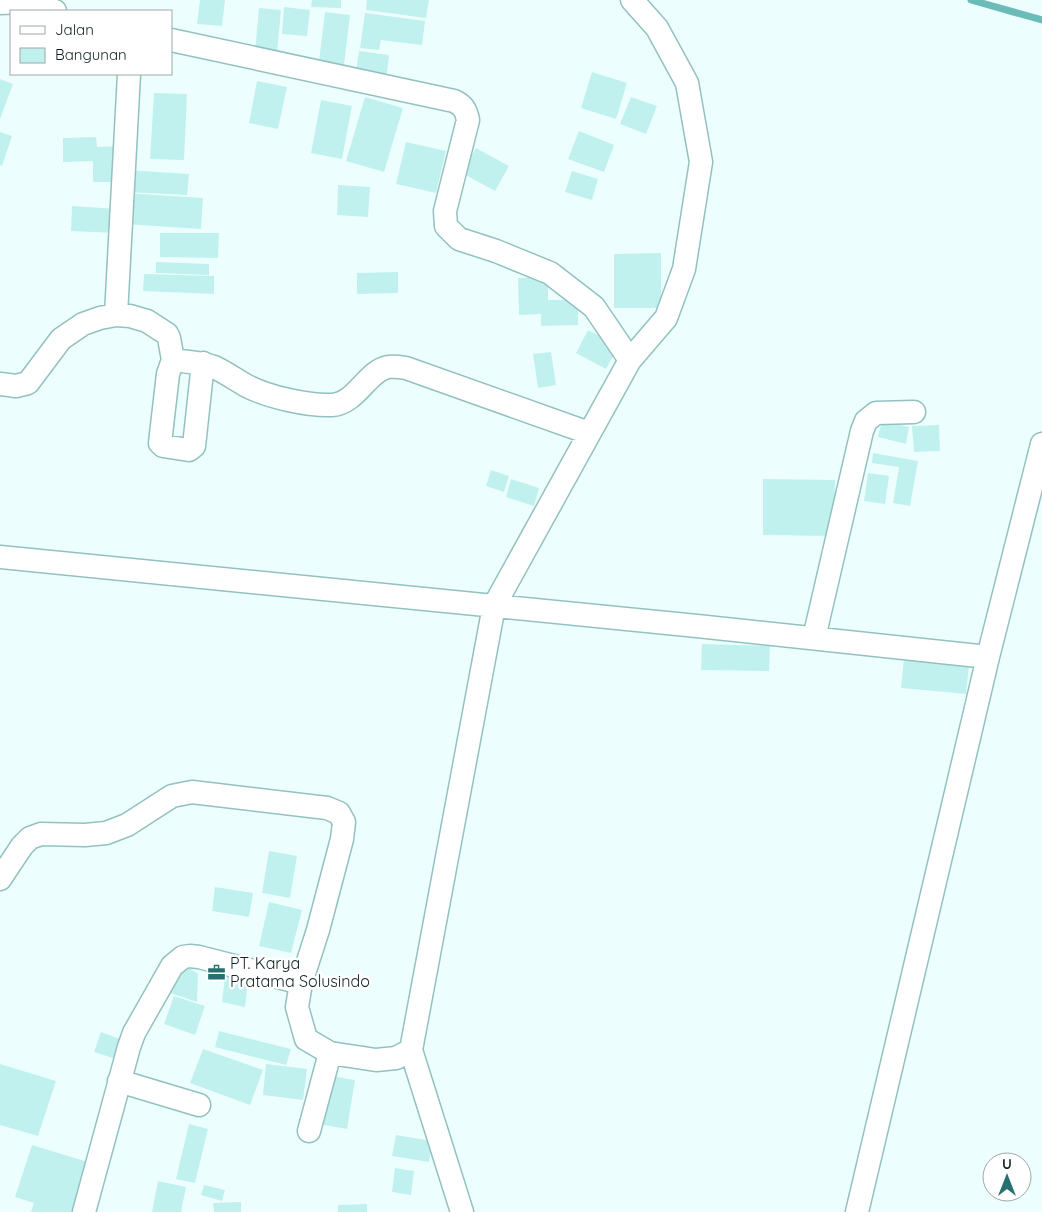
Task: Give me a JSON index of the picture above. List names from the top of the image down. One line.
{"places":{"office":["PT. Karya Pratama Solusindo"]},"legend":["Jalan","Bangunan"],"north":"top"}
